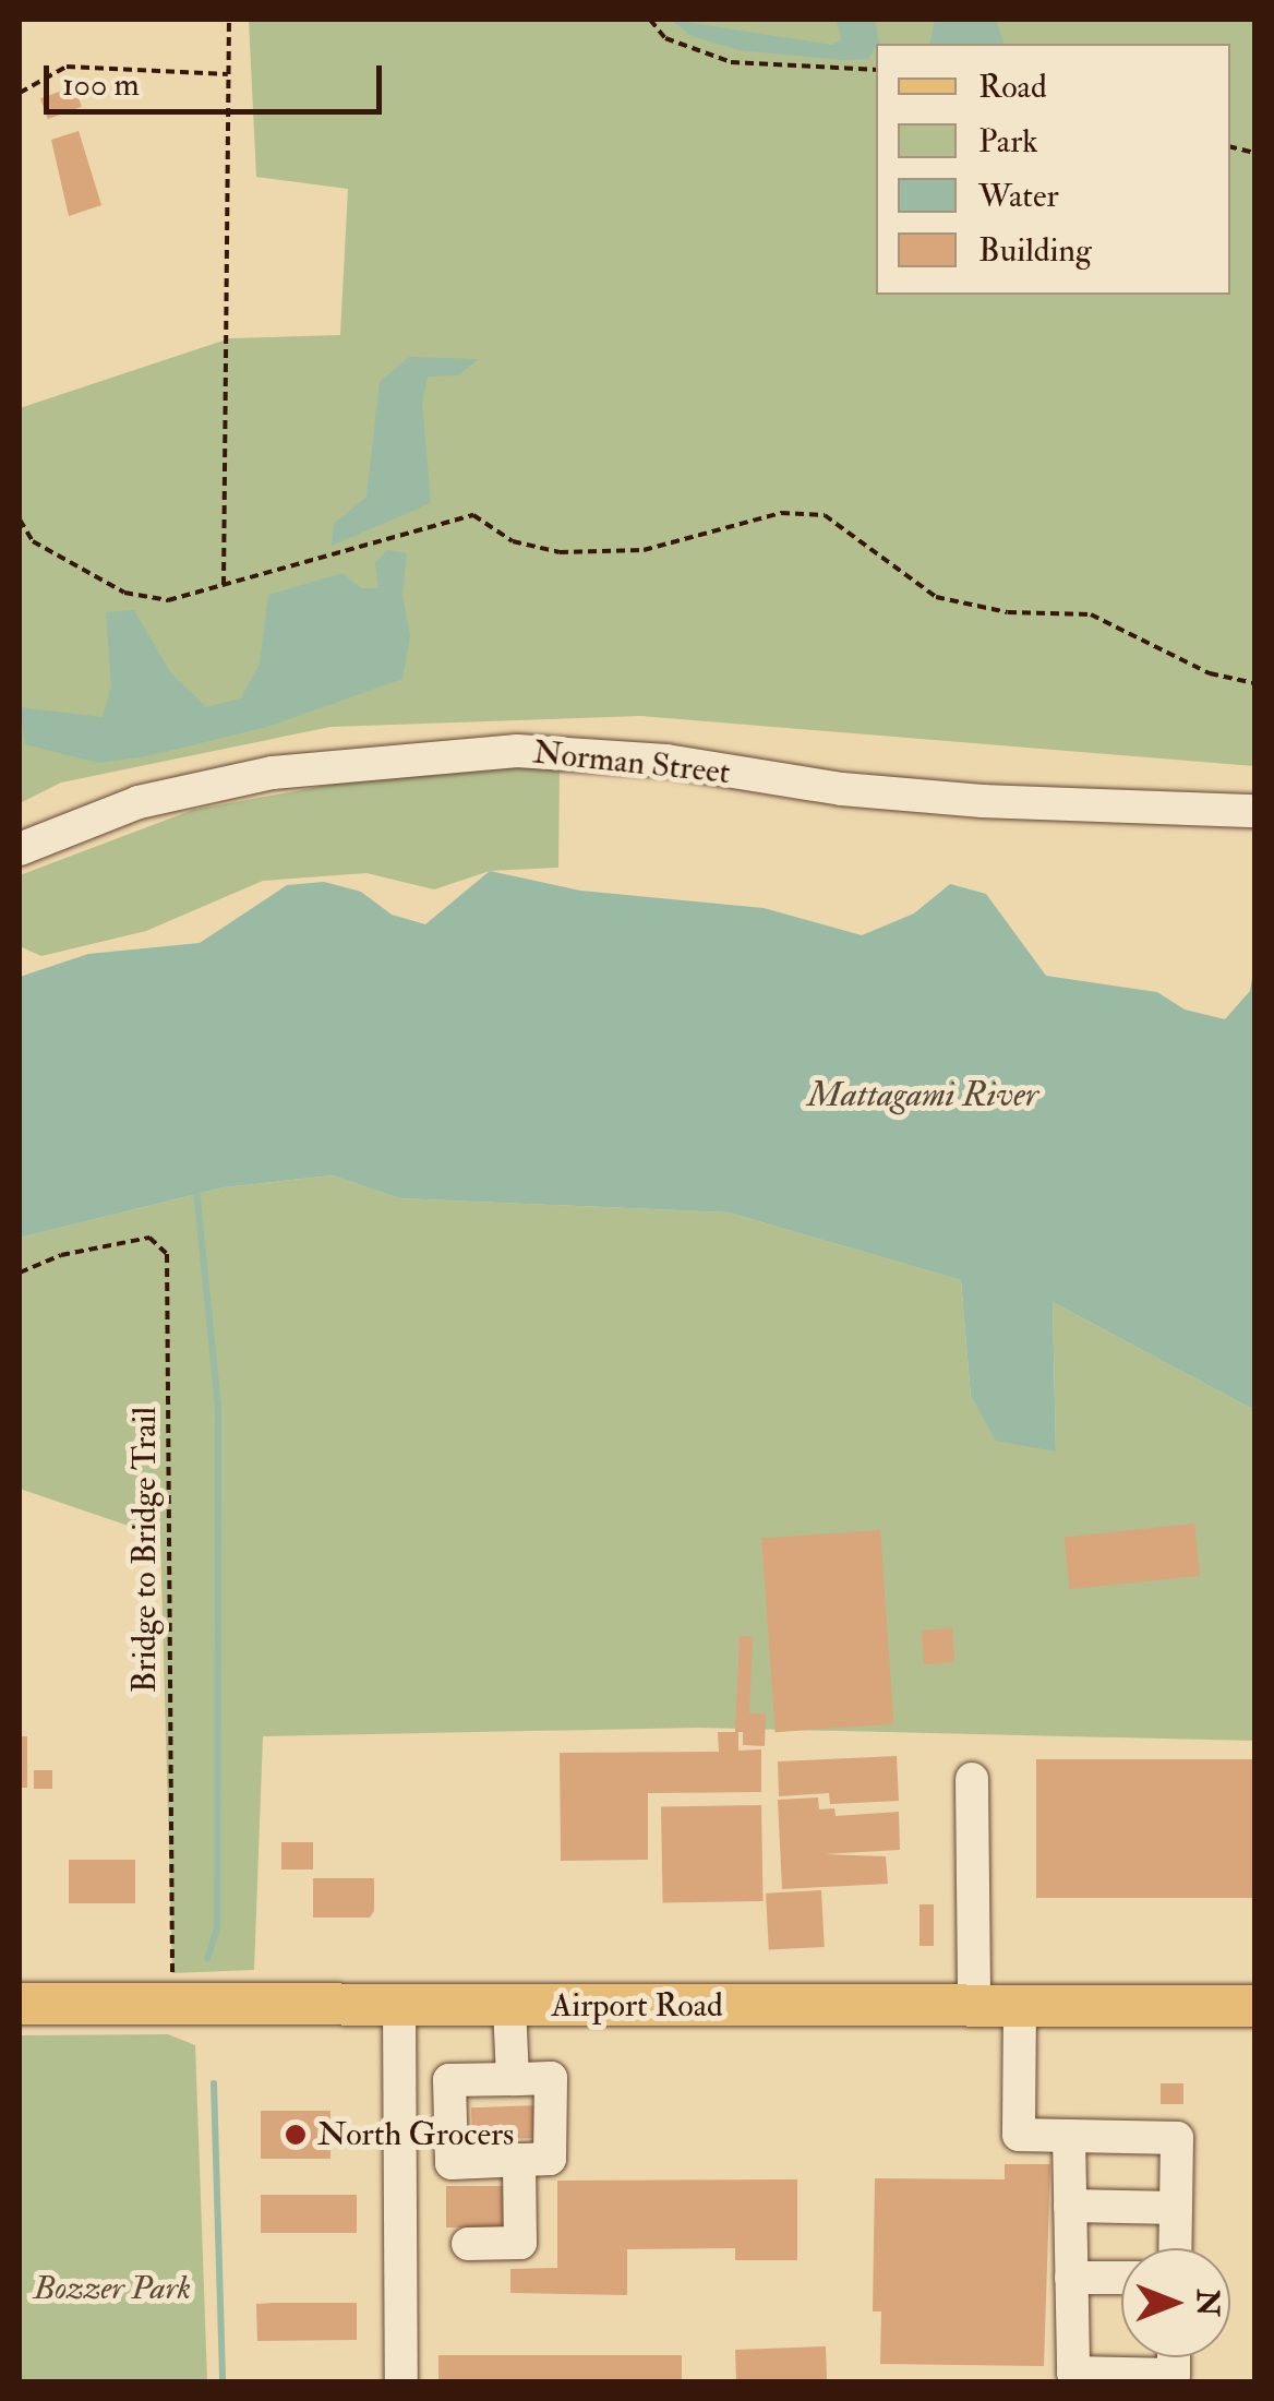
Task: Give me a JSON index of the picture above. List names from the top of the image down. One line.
{"streets":{"main road":["Airport Road"],"street":["Norman Street"],"path":["Bridge to Bridge Trail"]},"crossings":[["Bridge to Bridge Trail","Airport Road"]],"water":["Mattagami River"],"parks":["Bozzer Park"],"places":["North Grocers"],"legend":["Road","Park","Water","Building"],"scale_bar":"100 m","north":"right"}
